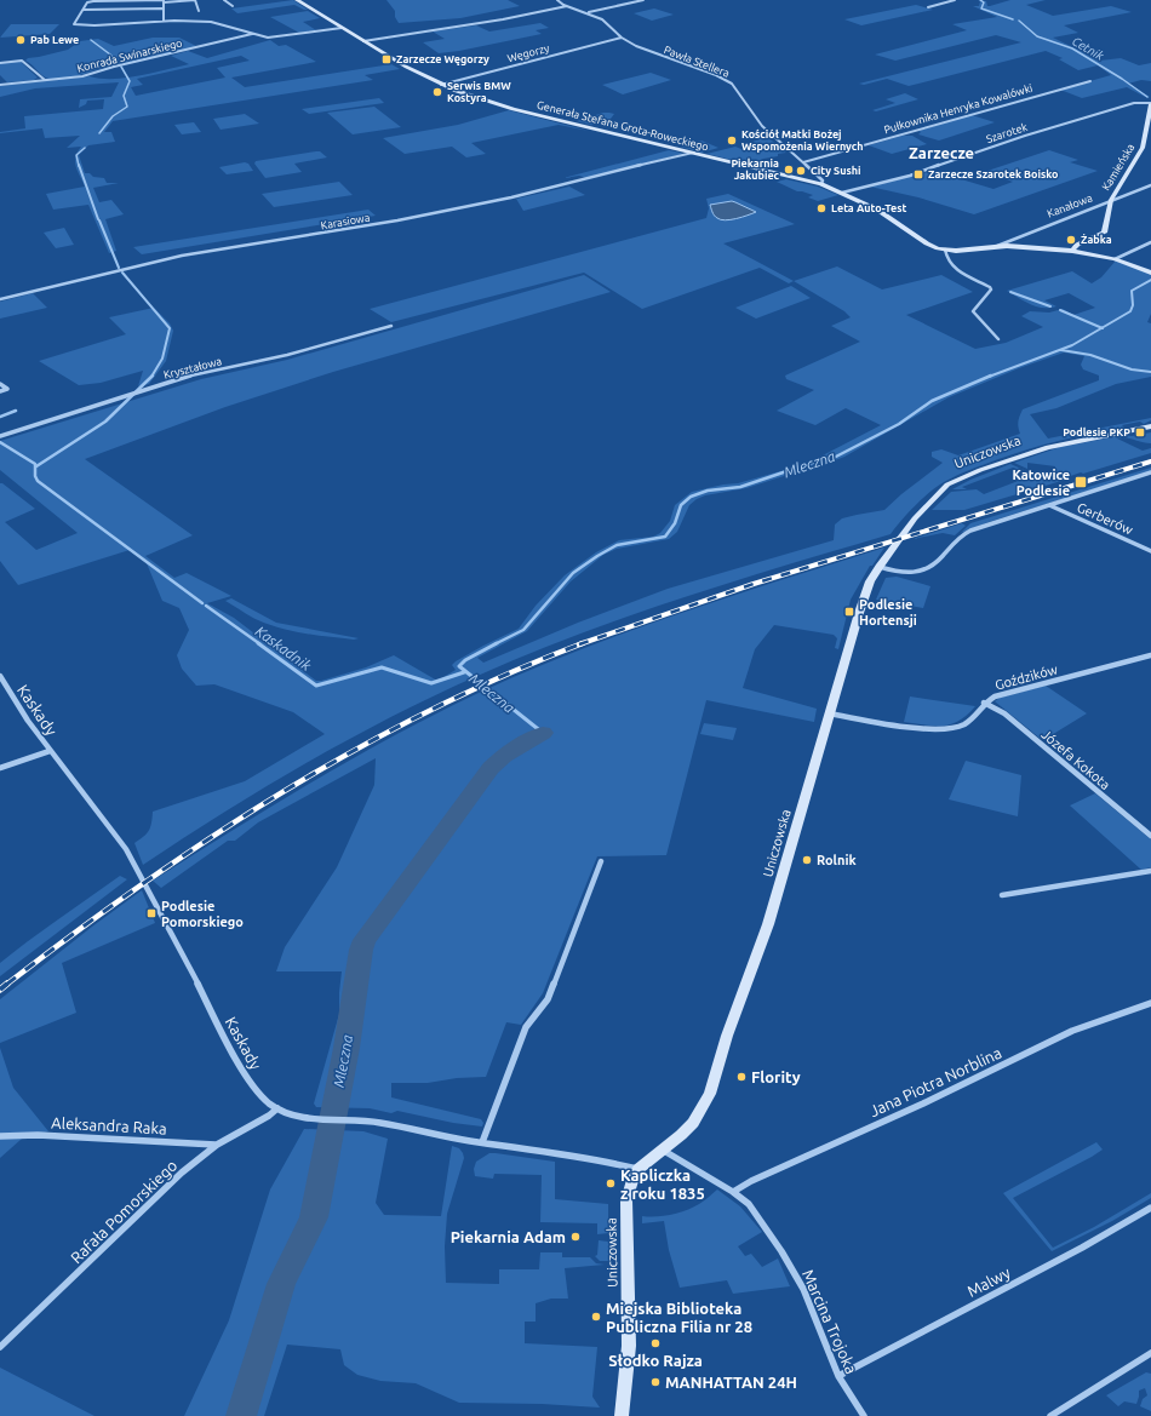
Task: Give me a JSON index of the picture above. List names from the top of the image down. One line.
{"streets":{"street":["Węgorzy","Konrada Swinarskiego","Pawła Stellera","Pułkownika Henryka Kowalówki","Generała Stefana Grota-Roweckiego","Szarotek","Kamieńska","Kanałowa","Karasiowa","Kryształowa","Uniczowska","Gerberów","Goździków","Kaskady","Józefa Kokota","Jana Piotra Norblina","Aleksandra Raka","Rafała Pomorskiego","Malwy","Marcina Trojoka"]},"crossings":[["Węgorzy","Pawła Stellera"],["Węgorzy","Generała Stefana Grota-Roweckiego"],["Pawła Stellera","Pułkownika Henryka Kowalówki"],["Pawła Stellera","Generała Stefana Grota-Roweckiego"],["Generała Stefana Grota-Roweckiego","Szarotek"],["Generała Stefana Grota-Roweckiego","Kamieńska"],["Generała Stefana Grota-Roweckiego","Kanałowa"],["Generała Stefana Grota-Roweckiego","Karasiowa"],["Szarotek","Kamieńska"],["Kamieńska","Kanałowa"],["Uniczowska","Goździków"],["Uniczowska","Kaskady"],["Uniczowska","Marcina Trojoka"],["Goździków","Józefa Kokota"],["Kaskady","Rafała Pomorskiego"],["Jana Piotra Norblina","Marcina Trojoka"],["Aleksandra Raka","Rafała Pomorskiego"],["Malwy","Marcina Trojoka"]],"districts":["Zarzecze"],"water":["Cetnik","Mleczna","Kaskadnik"],"places":{"other":["Pab Lewe","Serwis BMW Kostyra","Kościół Matki Bożej Wspomożenia Wiernych","Piekarnia Jakubiec","City Sushi","Leta Auto-Test","Żabka","Rolnik","Flority","Kapliczka z roku 1835","Piekarnia Adam","Miejska Biblioteka Publiczna Filia nr 28","Słodko Rajza","MANHATTAN 24H"],"transit":["Zarzecze Węgorzy","Zarzecze Szarotek Boisko","Podlesie PKP","Katowice Podlesie","Podlesie Hortensji","Podlesie Pomorskiego"]}}
